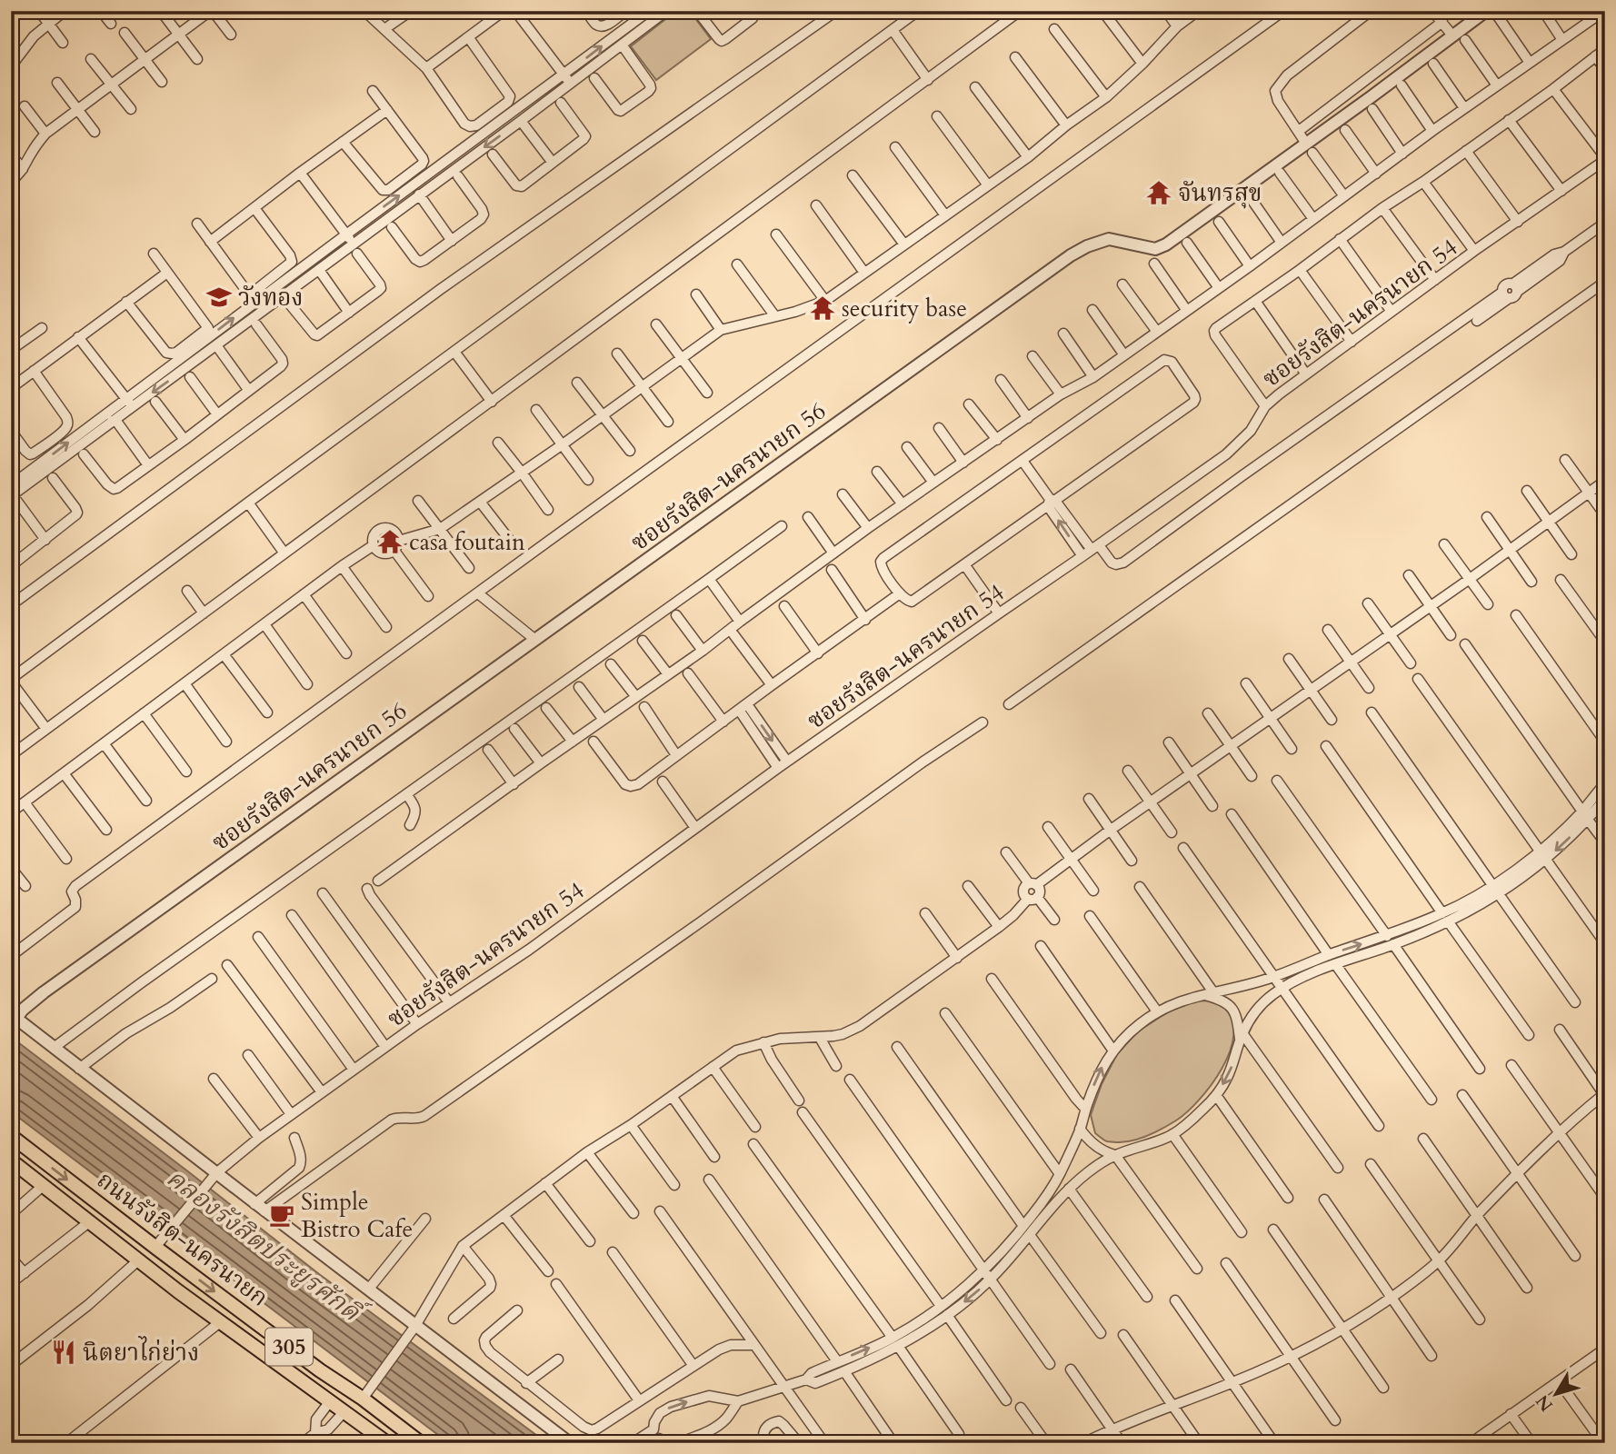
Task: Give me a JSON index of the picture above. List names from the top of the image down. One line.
{"streets":{"main road":["ถนนรังสิต-นครนายก","305"],"street":["ซอยรังสิต-นครนายก 54","ซอยรังสิต-นครนายก 56"]},"crossings":[["ซอยรังสิต-นครนายก 54","ถนนรังสิต-นครนายก"]],"water":["คลองรังสิตประยูรศักดิ์"],"places":{"temple":["จันทรสุข","security base","casa foutain"],"school or university":["วังทอง"],"cafe":["Simple Bistro Cafe"],"restaurant":["นิตยาไก่ย่าง"]},"north":"bottom left"}
